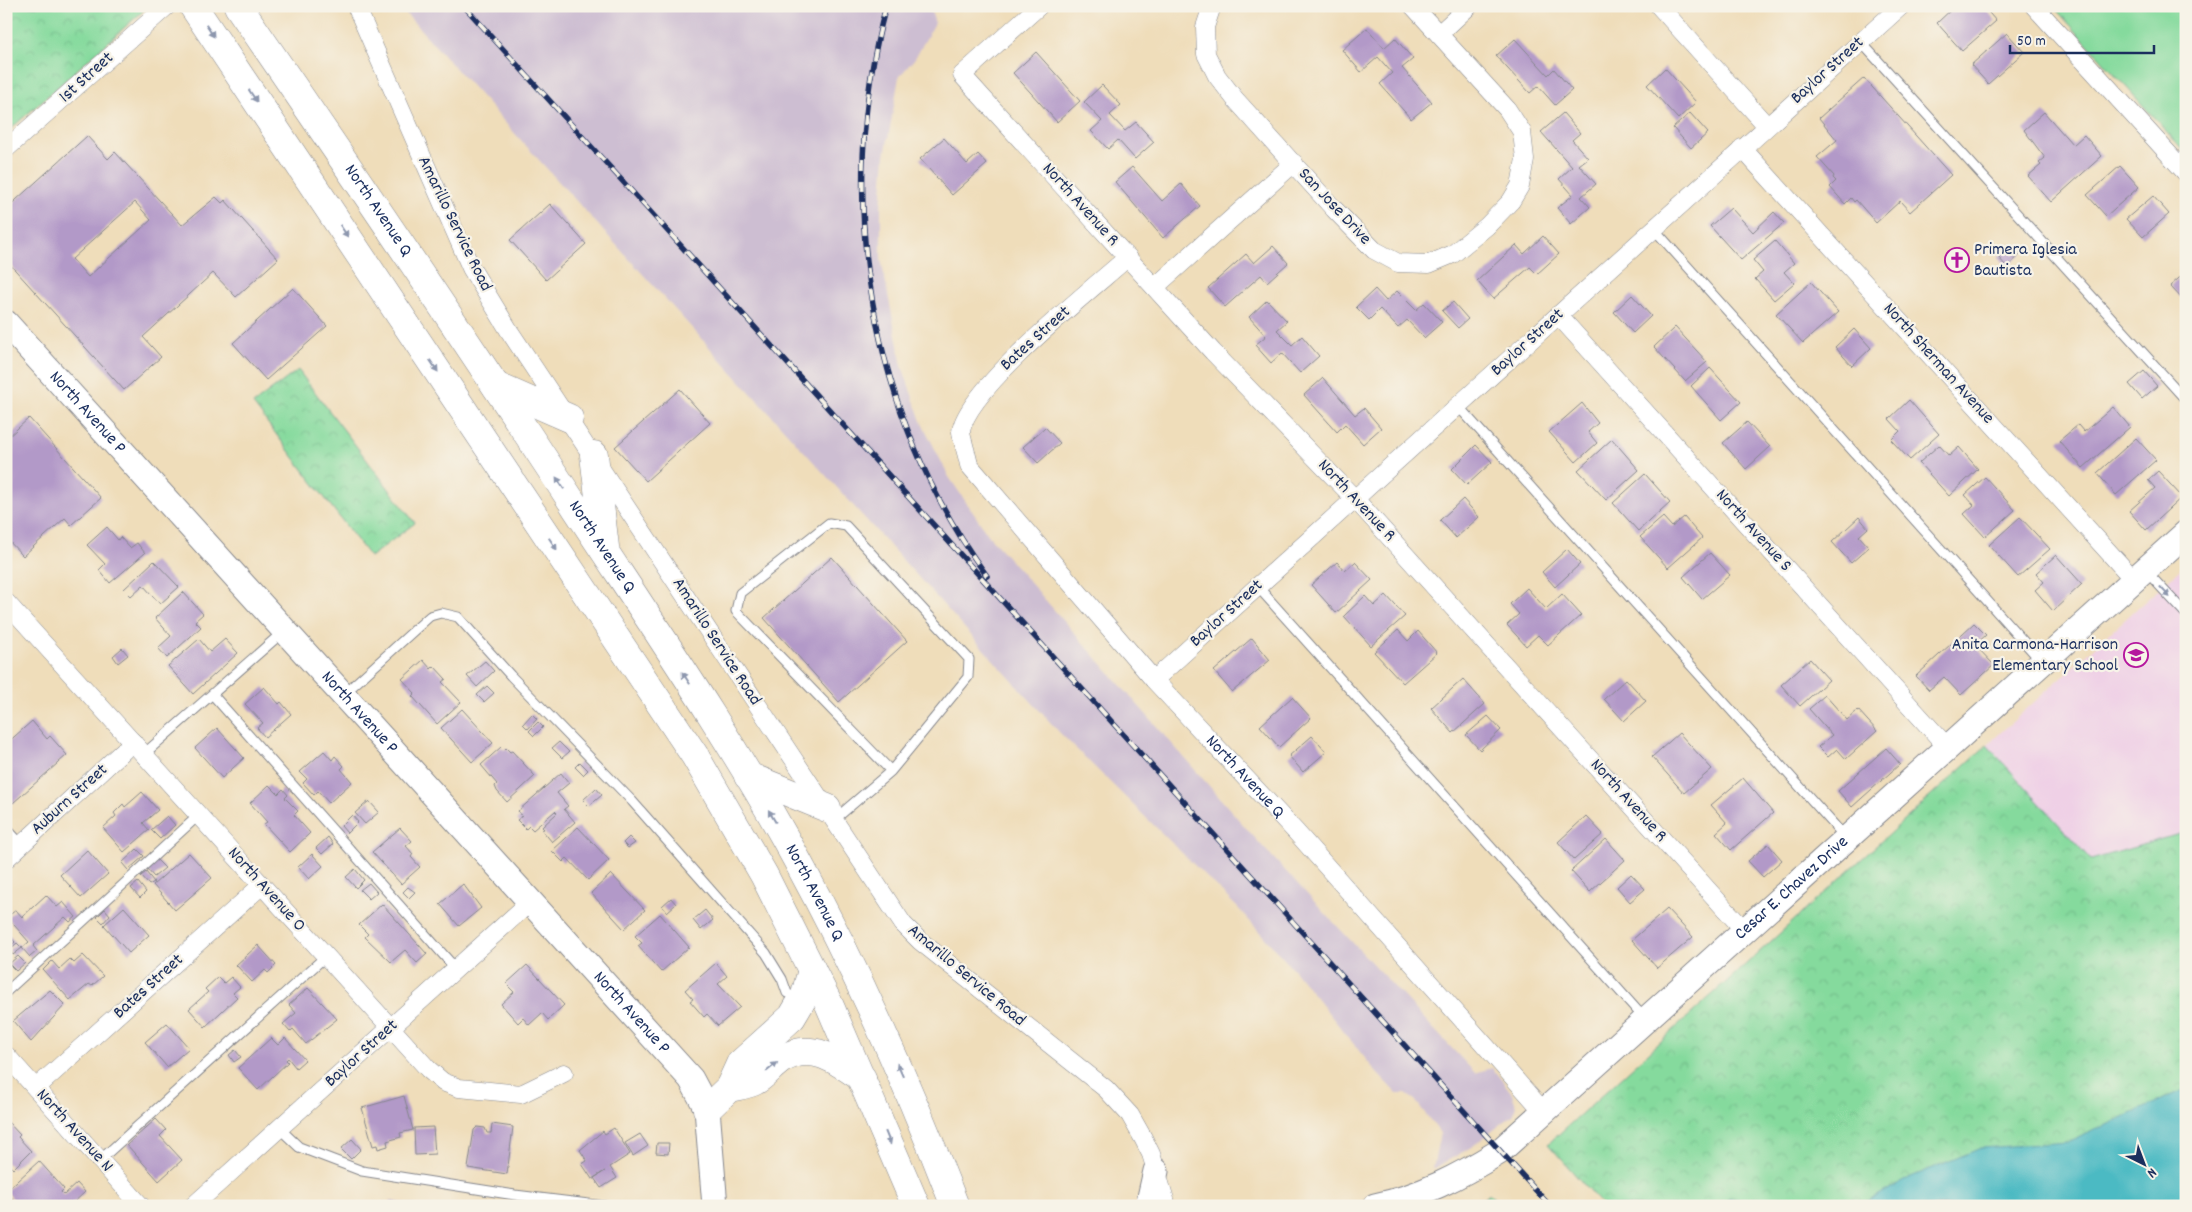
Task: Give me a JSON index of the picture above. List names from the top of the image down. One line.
{"streets":{"main road":["North Avenue Q"],"street":["Baylor Street","1st Street","North Avenue R","San Jose Drive","Amarillo Service Road","Bates Street","North Sherman Avenue","North Avenue P","North Avenue S","Auburn Street","Cesar E. Chavez Drive","North Avenue O","North Avenue N"]},"crossings":[["Baylor Street","North Avenue R"],["Baylor Street","North Avenue Q"],["Baylor Street","North Sherman Avenue"],["Baylor Street","North Avenue P"],["Baylor Street","North Avenue S"],["Baylor Street","North Avenue O"],["North Avenue R","Bates Street"],["North Avenue R","Cesar E. Chavez Drive"],["North Avenue Q","Bates Street"],["North Avenue Q","Cesar E. Chavez Drive"],["Bates Street","North Avenue O"],["Bates Street","North Avenue N"],["North Sherman Avenue","Cesar E. Chavez Drive"],["North Avenue S","Cesar E. Chavez Drive"],["Auburn Street","North Avenue O"]],"places":{"church":["Primera Iglesia Bautista"],"school or university":["Anita Carmona-Harrison Elementary School"]},"scale_bar":"50 m","north":"bottom right"}
